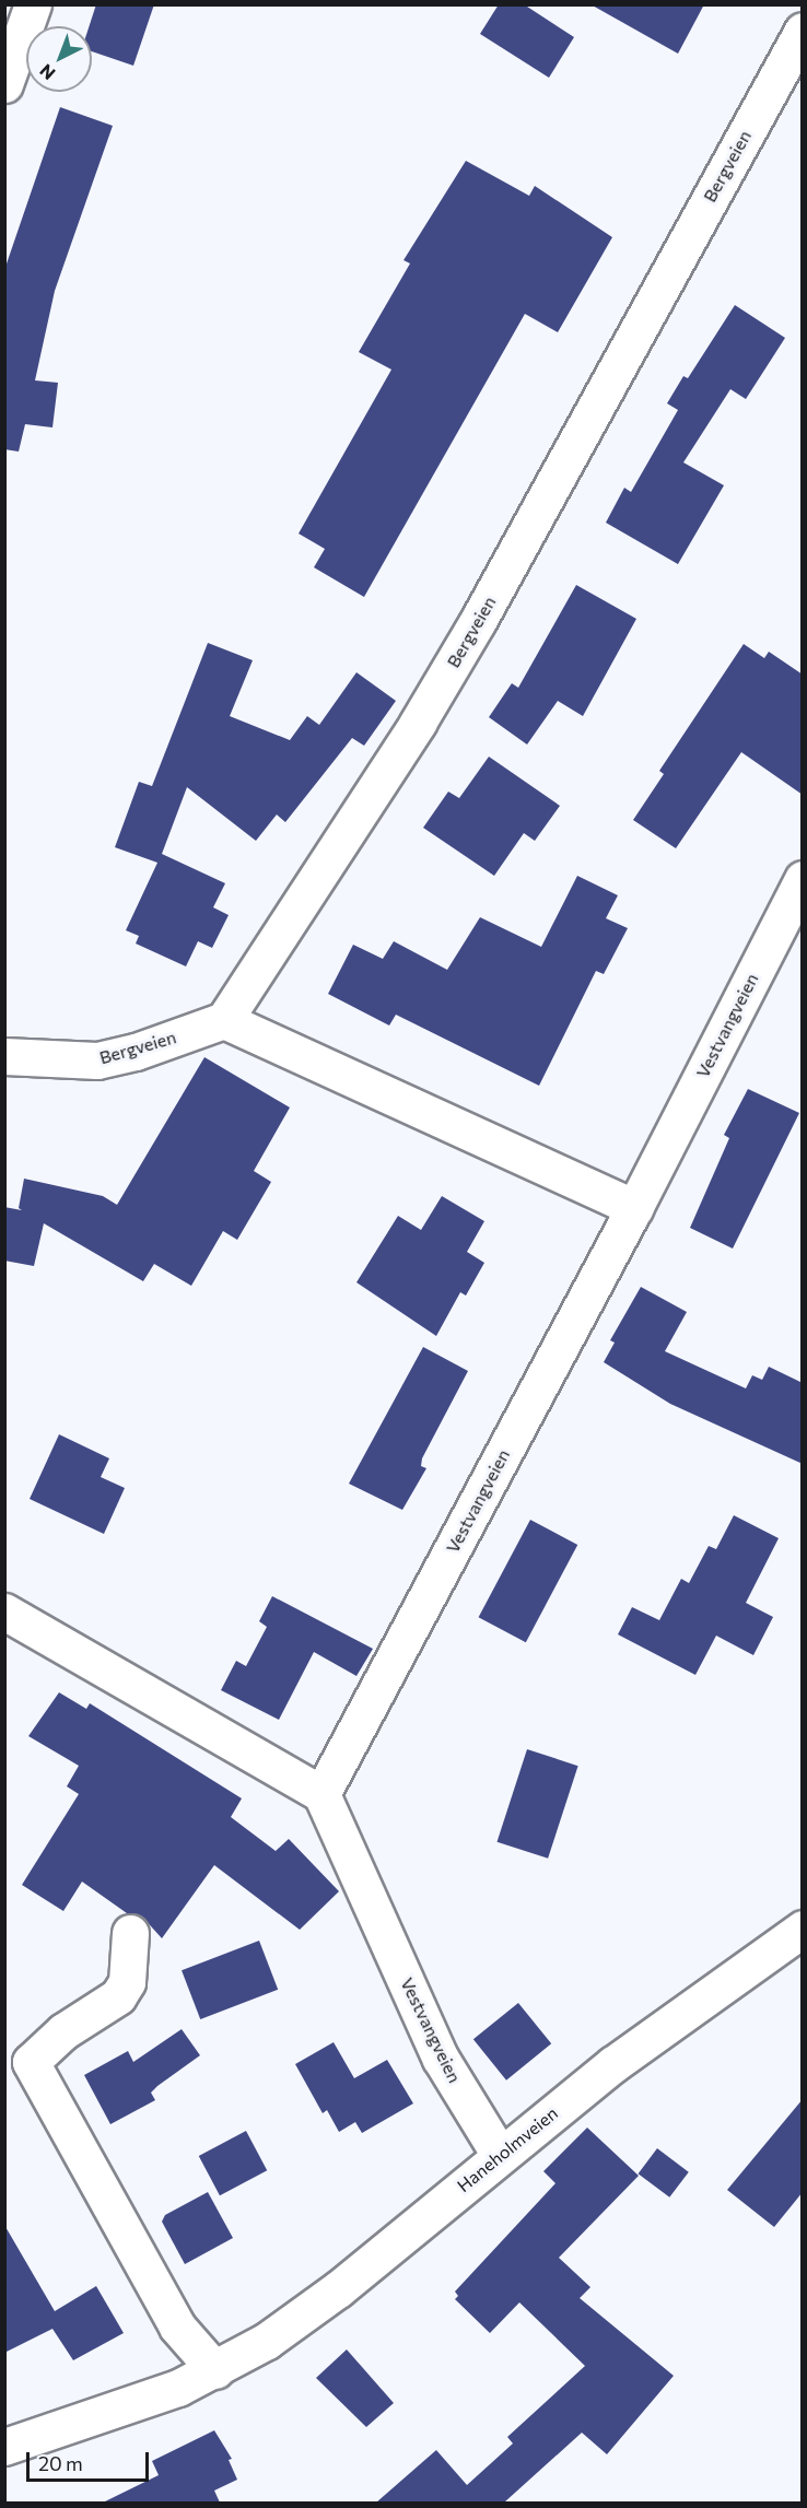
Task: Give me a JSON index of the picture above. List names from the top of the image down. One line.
{"streets":{"street":["Bergveien","Vestvangveien","Haneholmveien"]},"crossings":[["Vestvangveien","Haneholmveien"]],"scale_bar":"20 m","north":"bottom left"}
